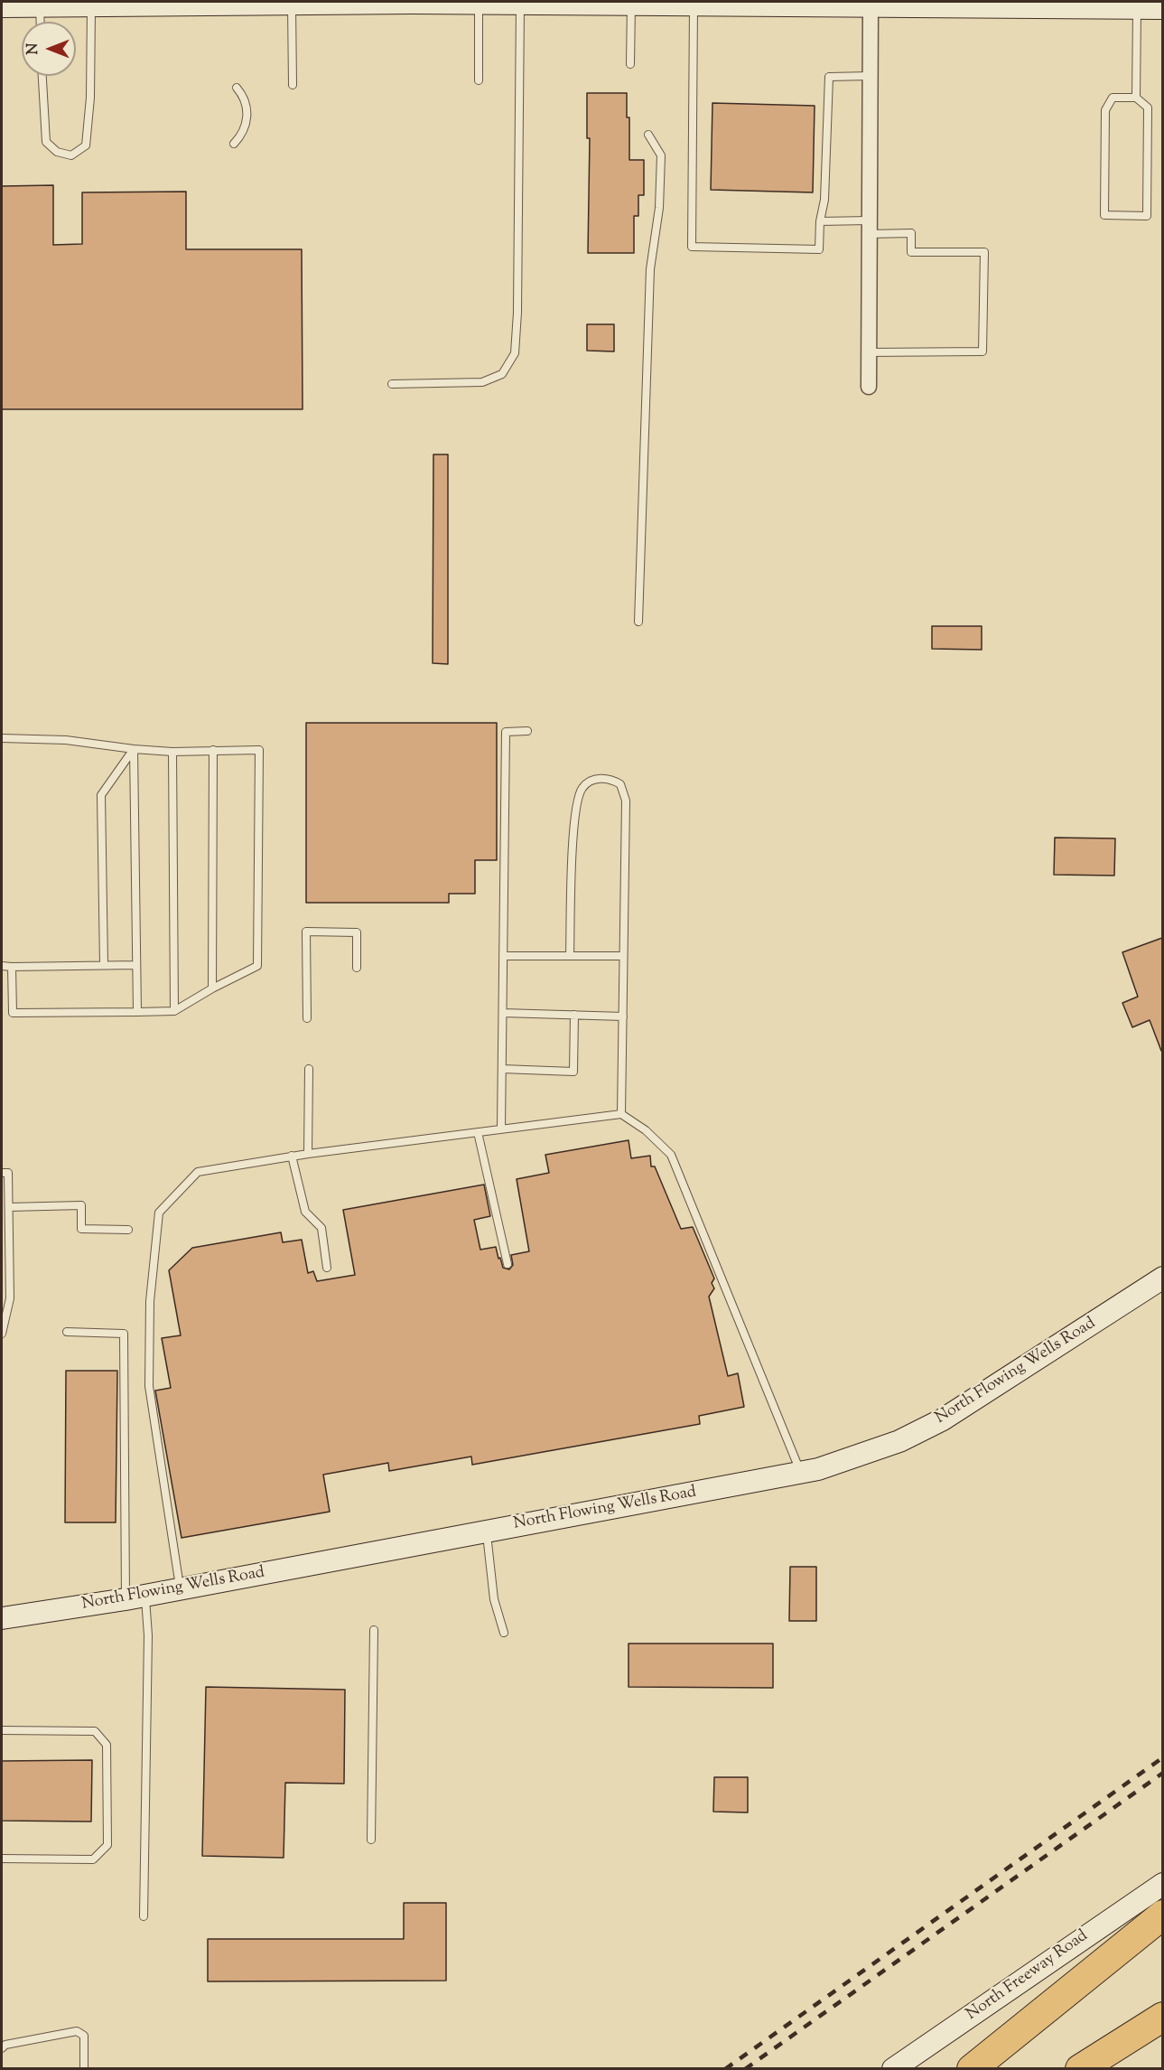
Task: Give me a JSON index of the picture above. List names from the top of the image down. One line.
{"streets":{"street":["North Flowing Wells Road","North Freeway Road"]},"north":"left"}
